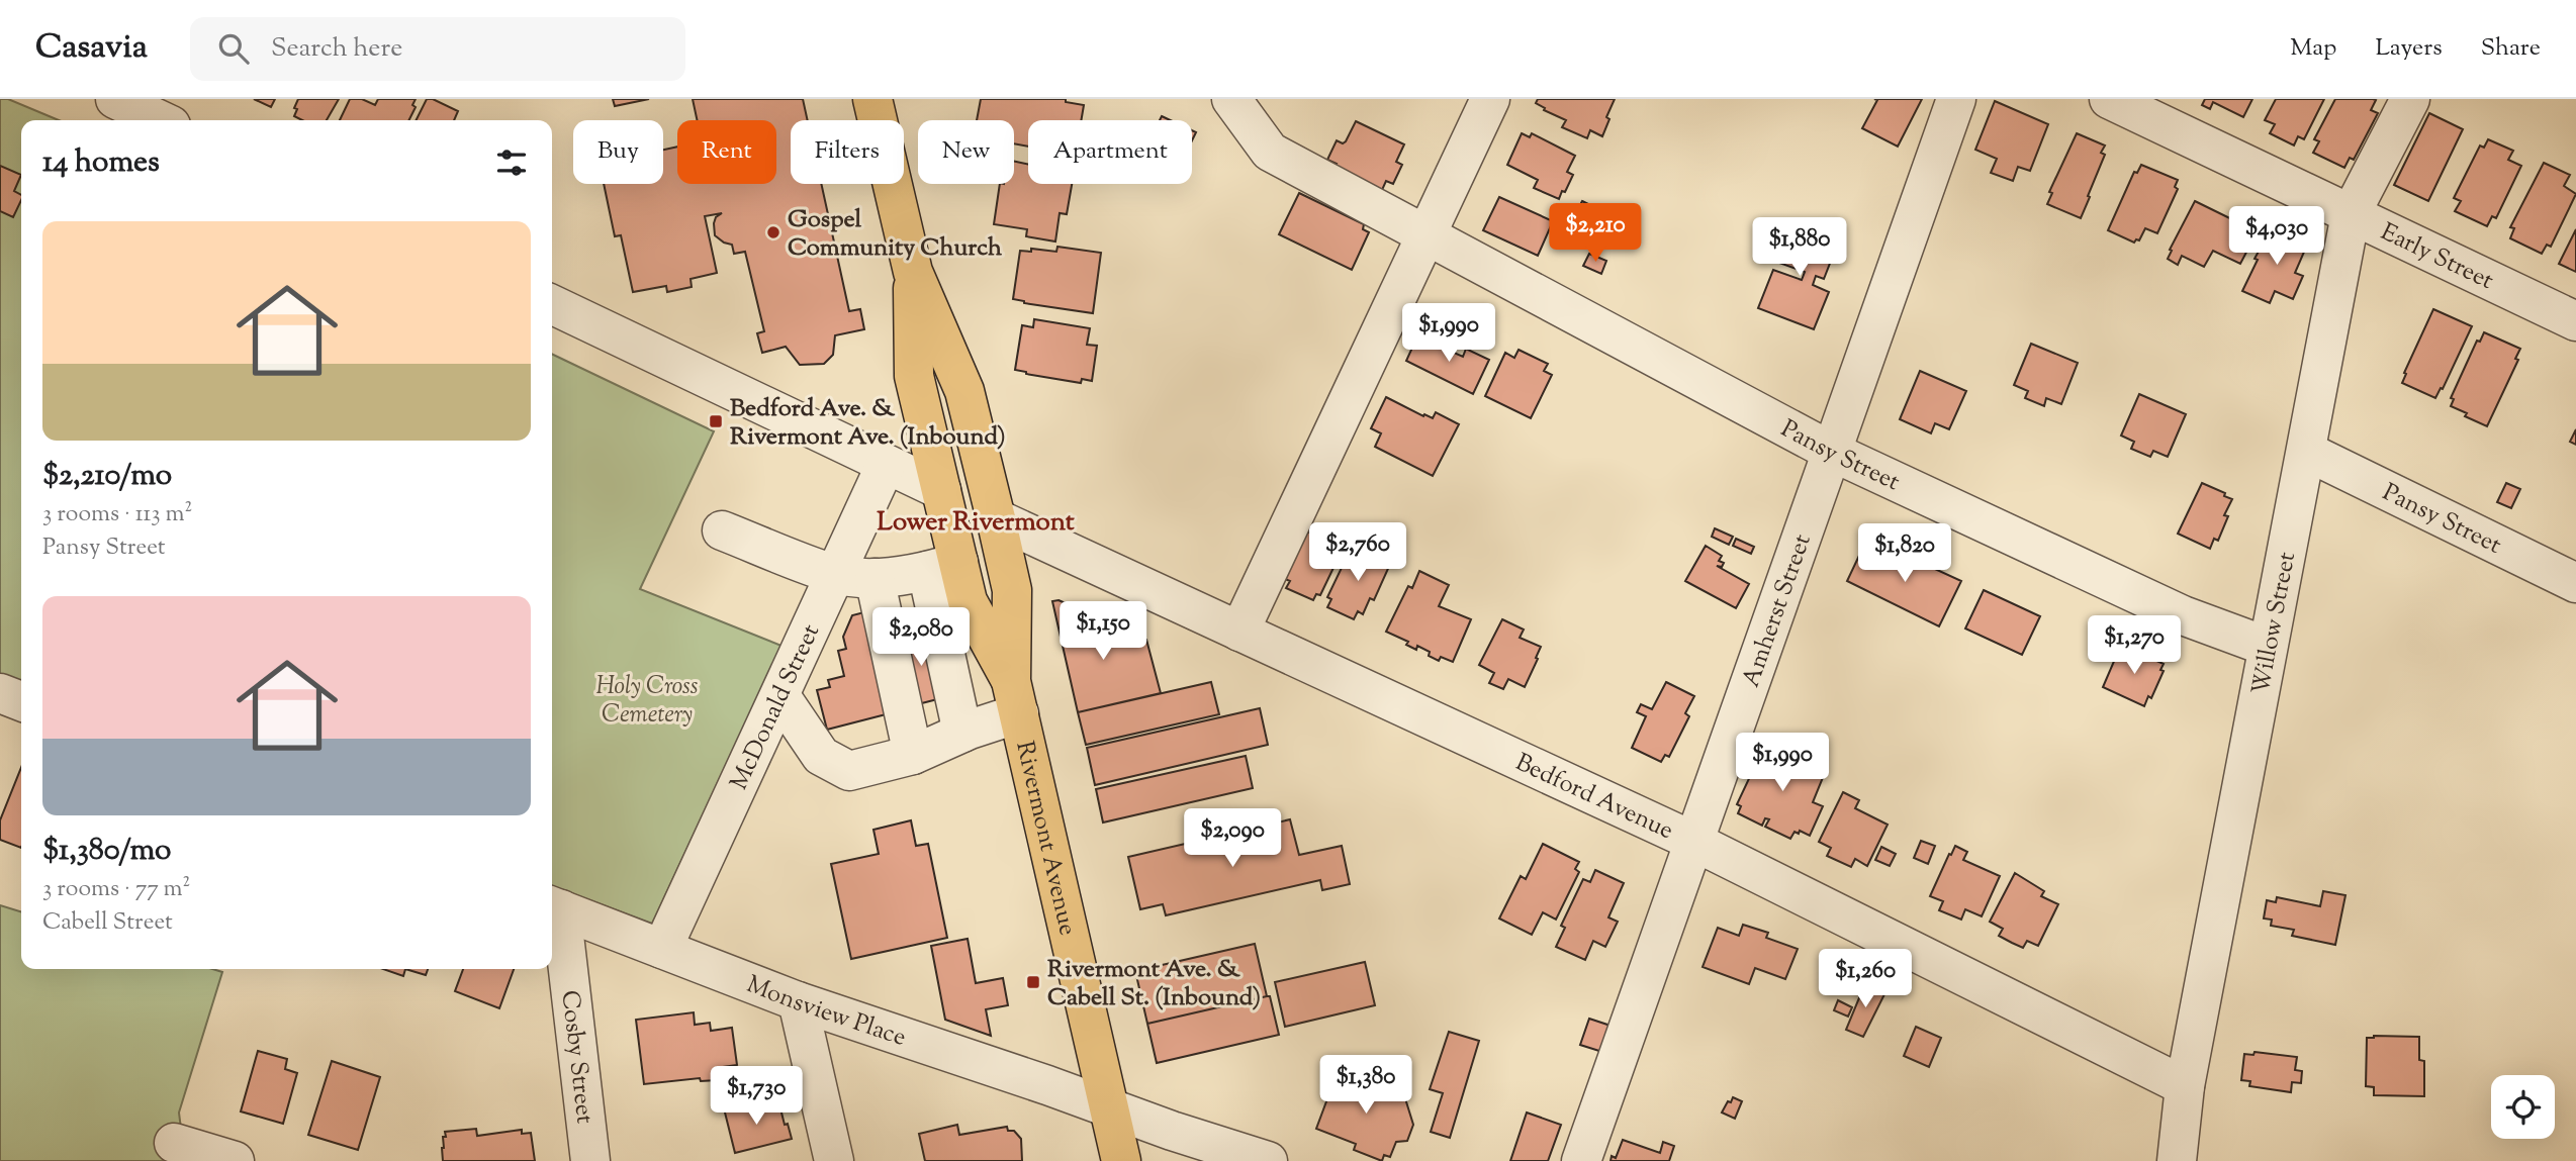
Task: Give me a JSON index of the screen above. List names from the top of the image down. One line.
{"streets":{"main road":["Rivermont Avenue"],"street":["Early Street","Pansy Street","Amherst Street","Willow Street","McDonald Street","Bedford Avenue","Monsview Place","Cosby Street"]},"crossings":[["Early Street","Willow Street"],["Pansy Street","Amherst Street"],["Pansy Street","Willow Street"],["Amherst Street","Bedford Avenue"],["Willow Street","Bedford Avenue"],["McDonald Street","Monsview Place"],["Bedford Avenue","Rivermont Avenue"],["Rivermont Avenue","Monsview Place"],["Monsview Place","Cosby Street"]],"districts":["Lower Rivermont"],"parks":["Holy Cross Cemetery"],"places":{"other":["Gospel Community Church"],"transit":["Bedford Ave. & Rivermont Ave. (Inbound)","Rivermont Ave. & Cabell St. (Inbound)"]},"page":{"header":"Casavia","search":"Search here","nav":["Map","Layers","Share"],"chip":["Buy","Rent","Filters","New","Apartment"],"heading":"14 homes","price":["$2,210","$4,030","$1,880","$1,990","$2,760","$1,820","$1,150","$2,080","$1,270","$1,990","$2,090","$1,260","$1,380","$1,730"],"list":[{"name":"$2,210/mo","note":"3 rooms · 113 m² · Pansy Street"},{"name":"$1,380/mo","note":"3 rooms · 77 m² · Cabell Street"}]}}
